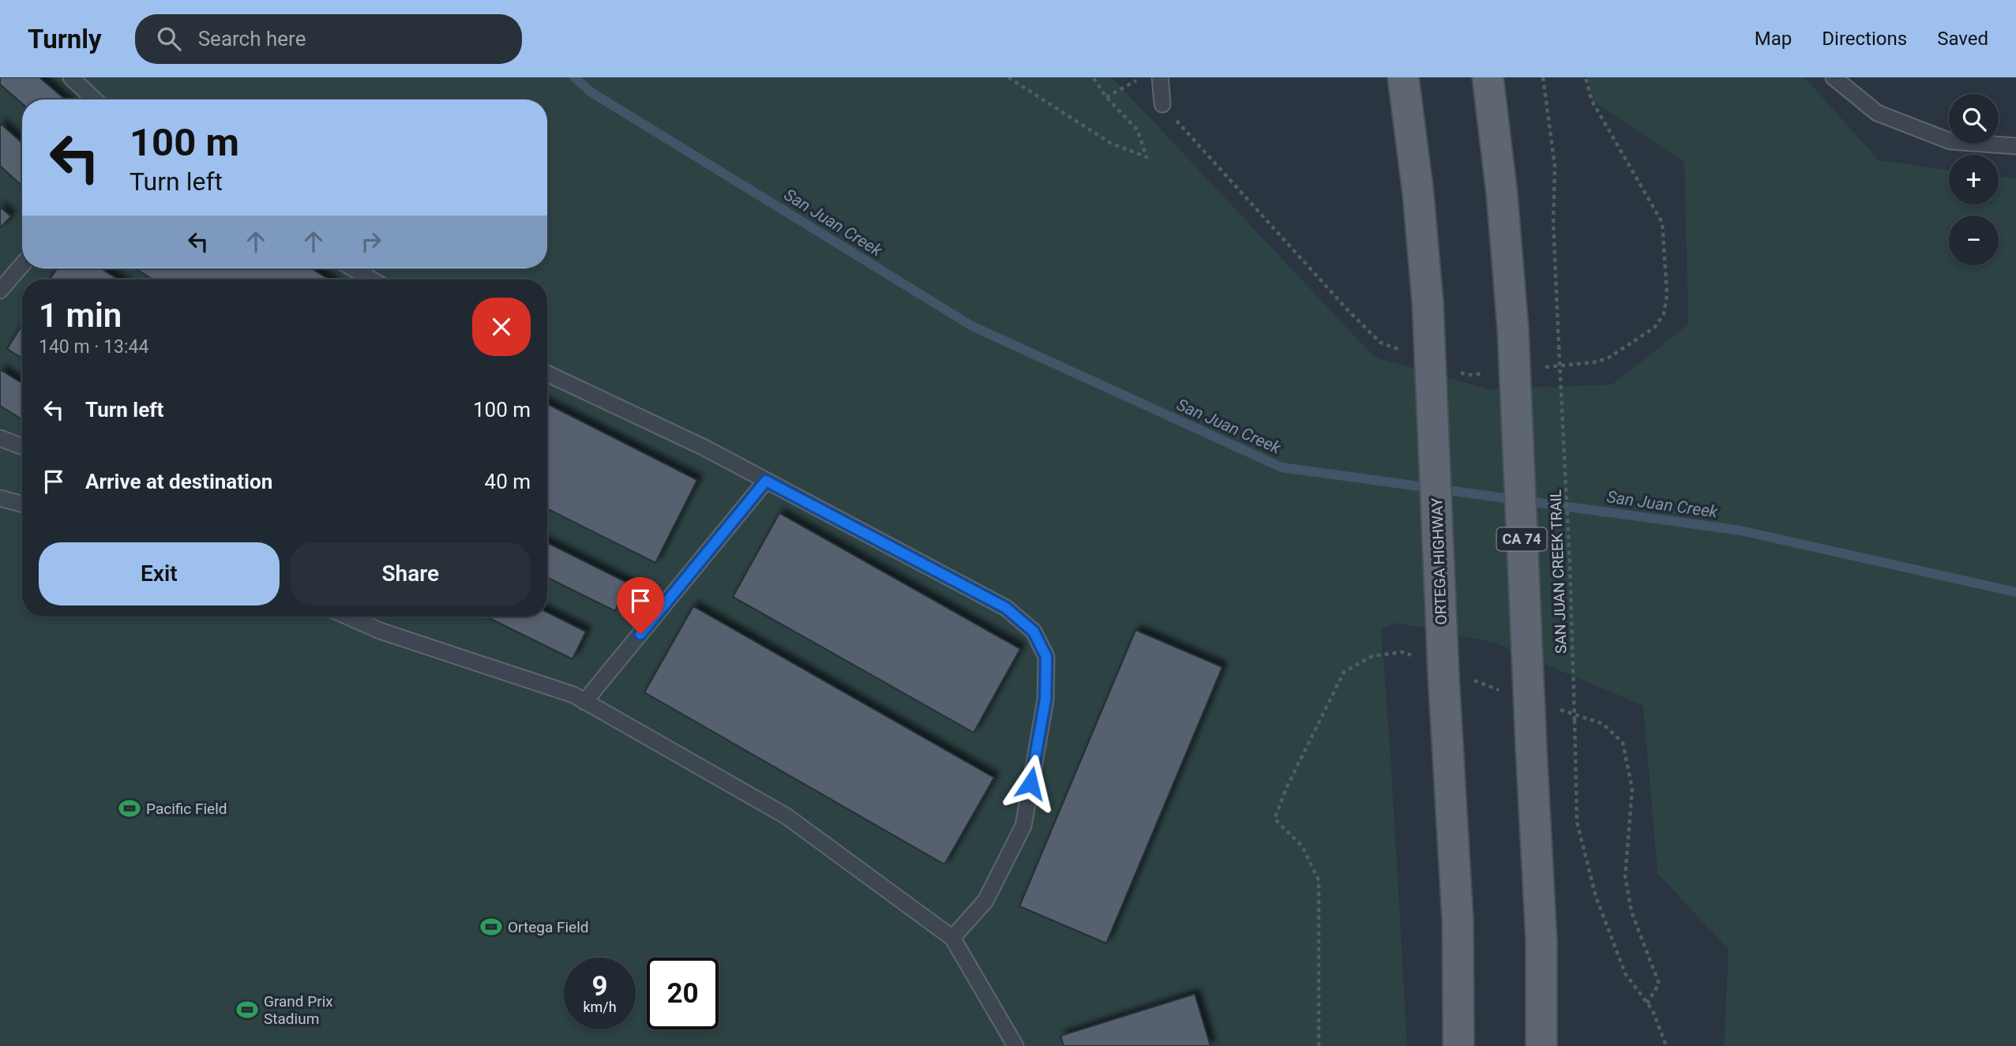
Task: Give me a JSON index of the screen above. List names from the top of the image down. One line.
{"streets":{"main road":["CA 74","ORTEGA HIGHWAY"],"path":["SAN JUAN CREEK TRAIL"]},"water":["San Juan Creek"],"places":{"sports":["Pacific Field","Ortega Field","Grand Prix Stadium"]},"page":{"header":"Turnly","search":"Search here","nav":["Map","Directions","Saved"],"map_buttons":["+","−"],"turn":["100 m","Turn left"],"heading":["1 min","140 m · 13:44"],"list":[{"name":"Turn left","value":"100 m"},{"name":"Arrive at destination","value":"40 m"}],"buttons":["Exit","Share"],"speed":"9 km/h","limit":"20"}}
